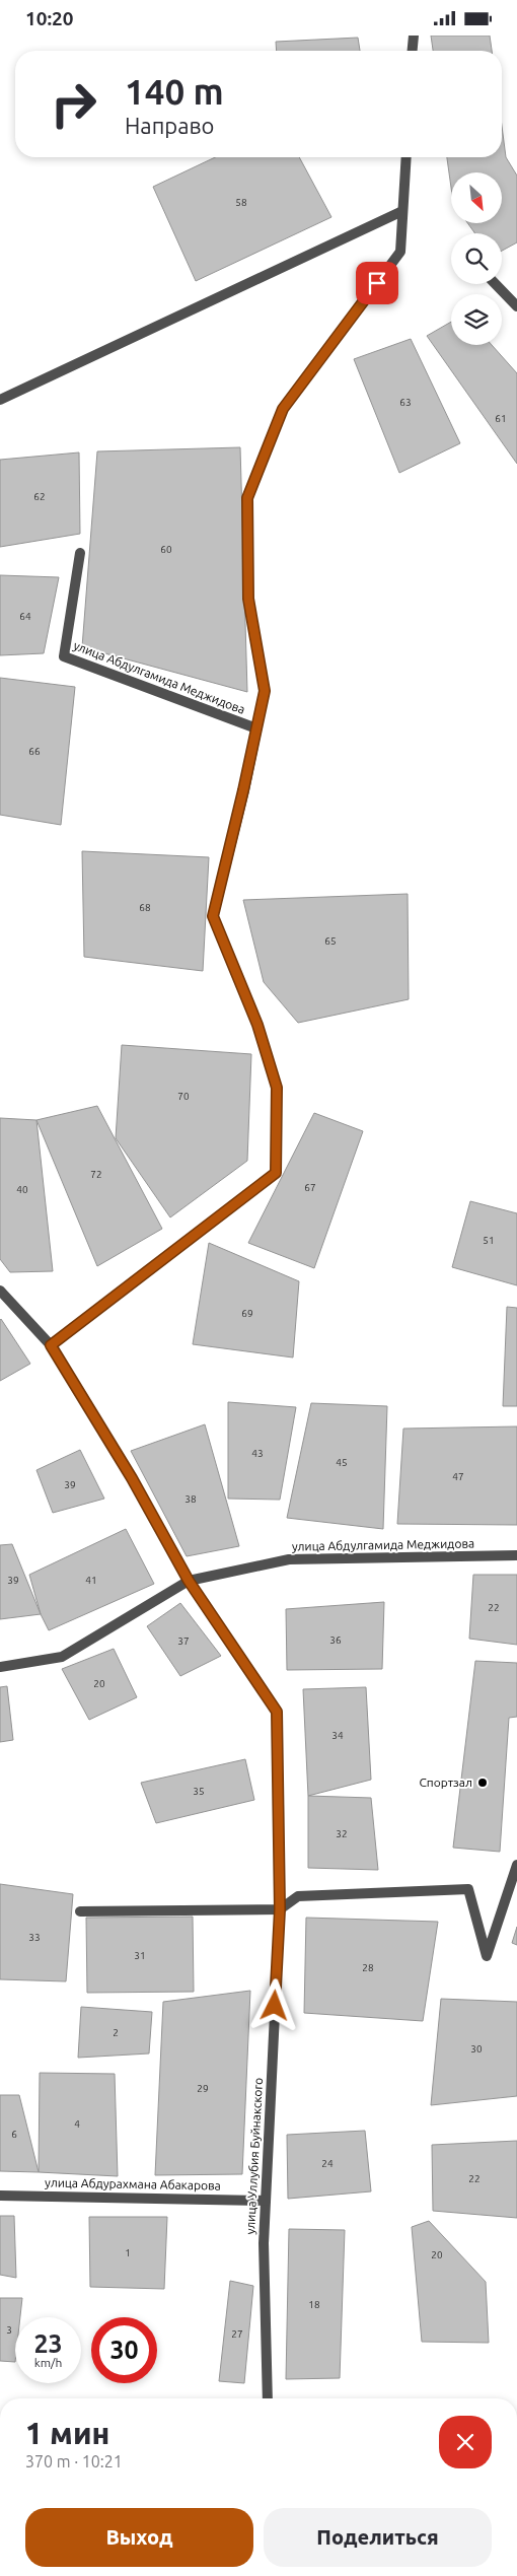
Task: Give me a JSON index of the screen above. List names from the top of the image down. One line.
{"streets":{"street":["улица Абдулгамида Меджидова","улица Уллубия Буйнакского","улица Абдурахмана Абакарова"]},"crossings":[["улица Абдулгамида Меджидова","улица Уллубия Буйнакского"],["улица Уллубия Буйнакского","улица Абдурахмана Абакарова"]],"places":["Спортзал"],"house_numbers":["58","63","61","62","60","64","66","68","65","70","72","67","40","51","69","43","45","47","39","38","39","41","22","36","37","20","34","35","32","33","31","28","2","30","29","4","6","24","22","1","20","18","3","27"],"north":"bottom right","page":{"status":"10:20","turn":["140 m","Направо"],"speed":"23 km/h","limit":"30","heading":["1 мин","370 m · 10:21"],"buttons":["Выход","Поделиться"]}}
